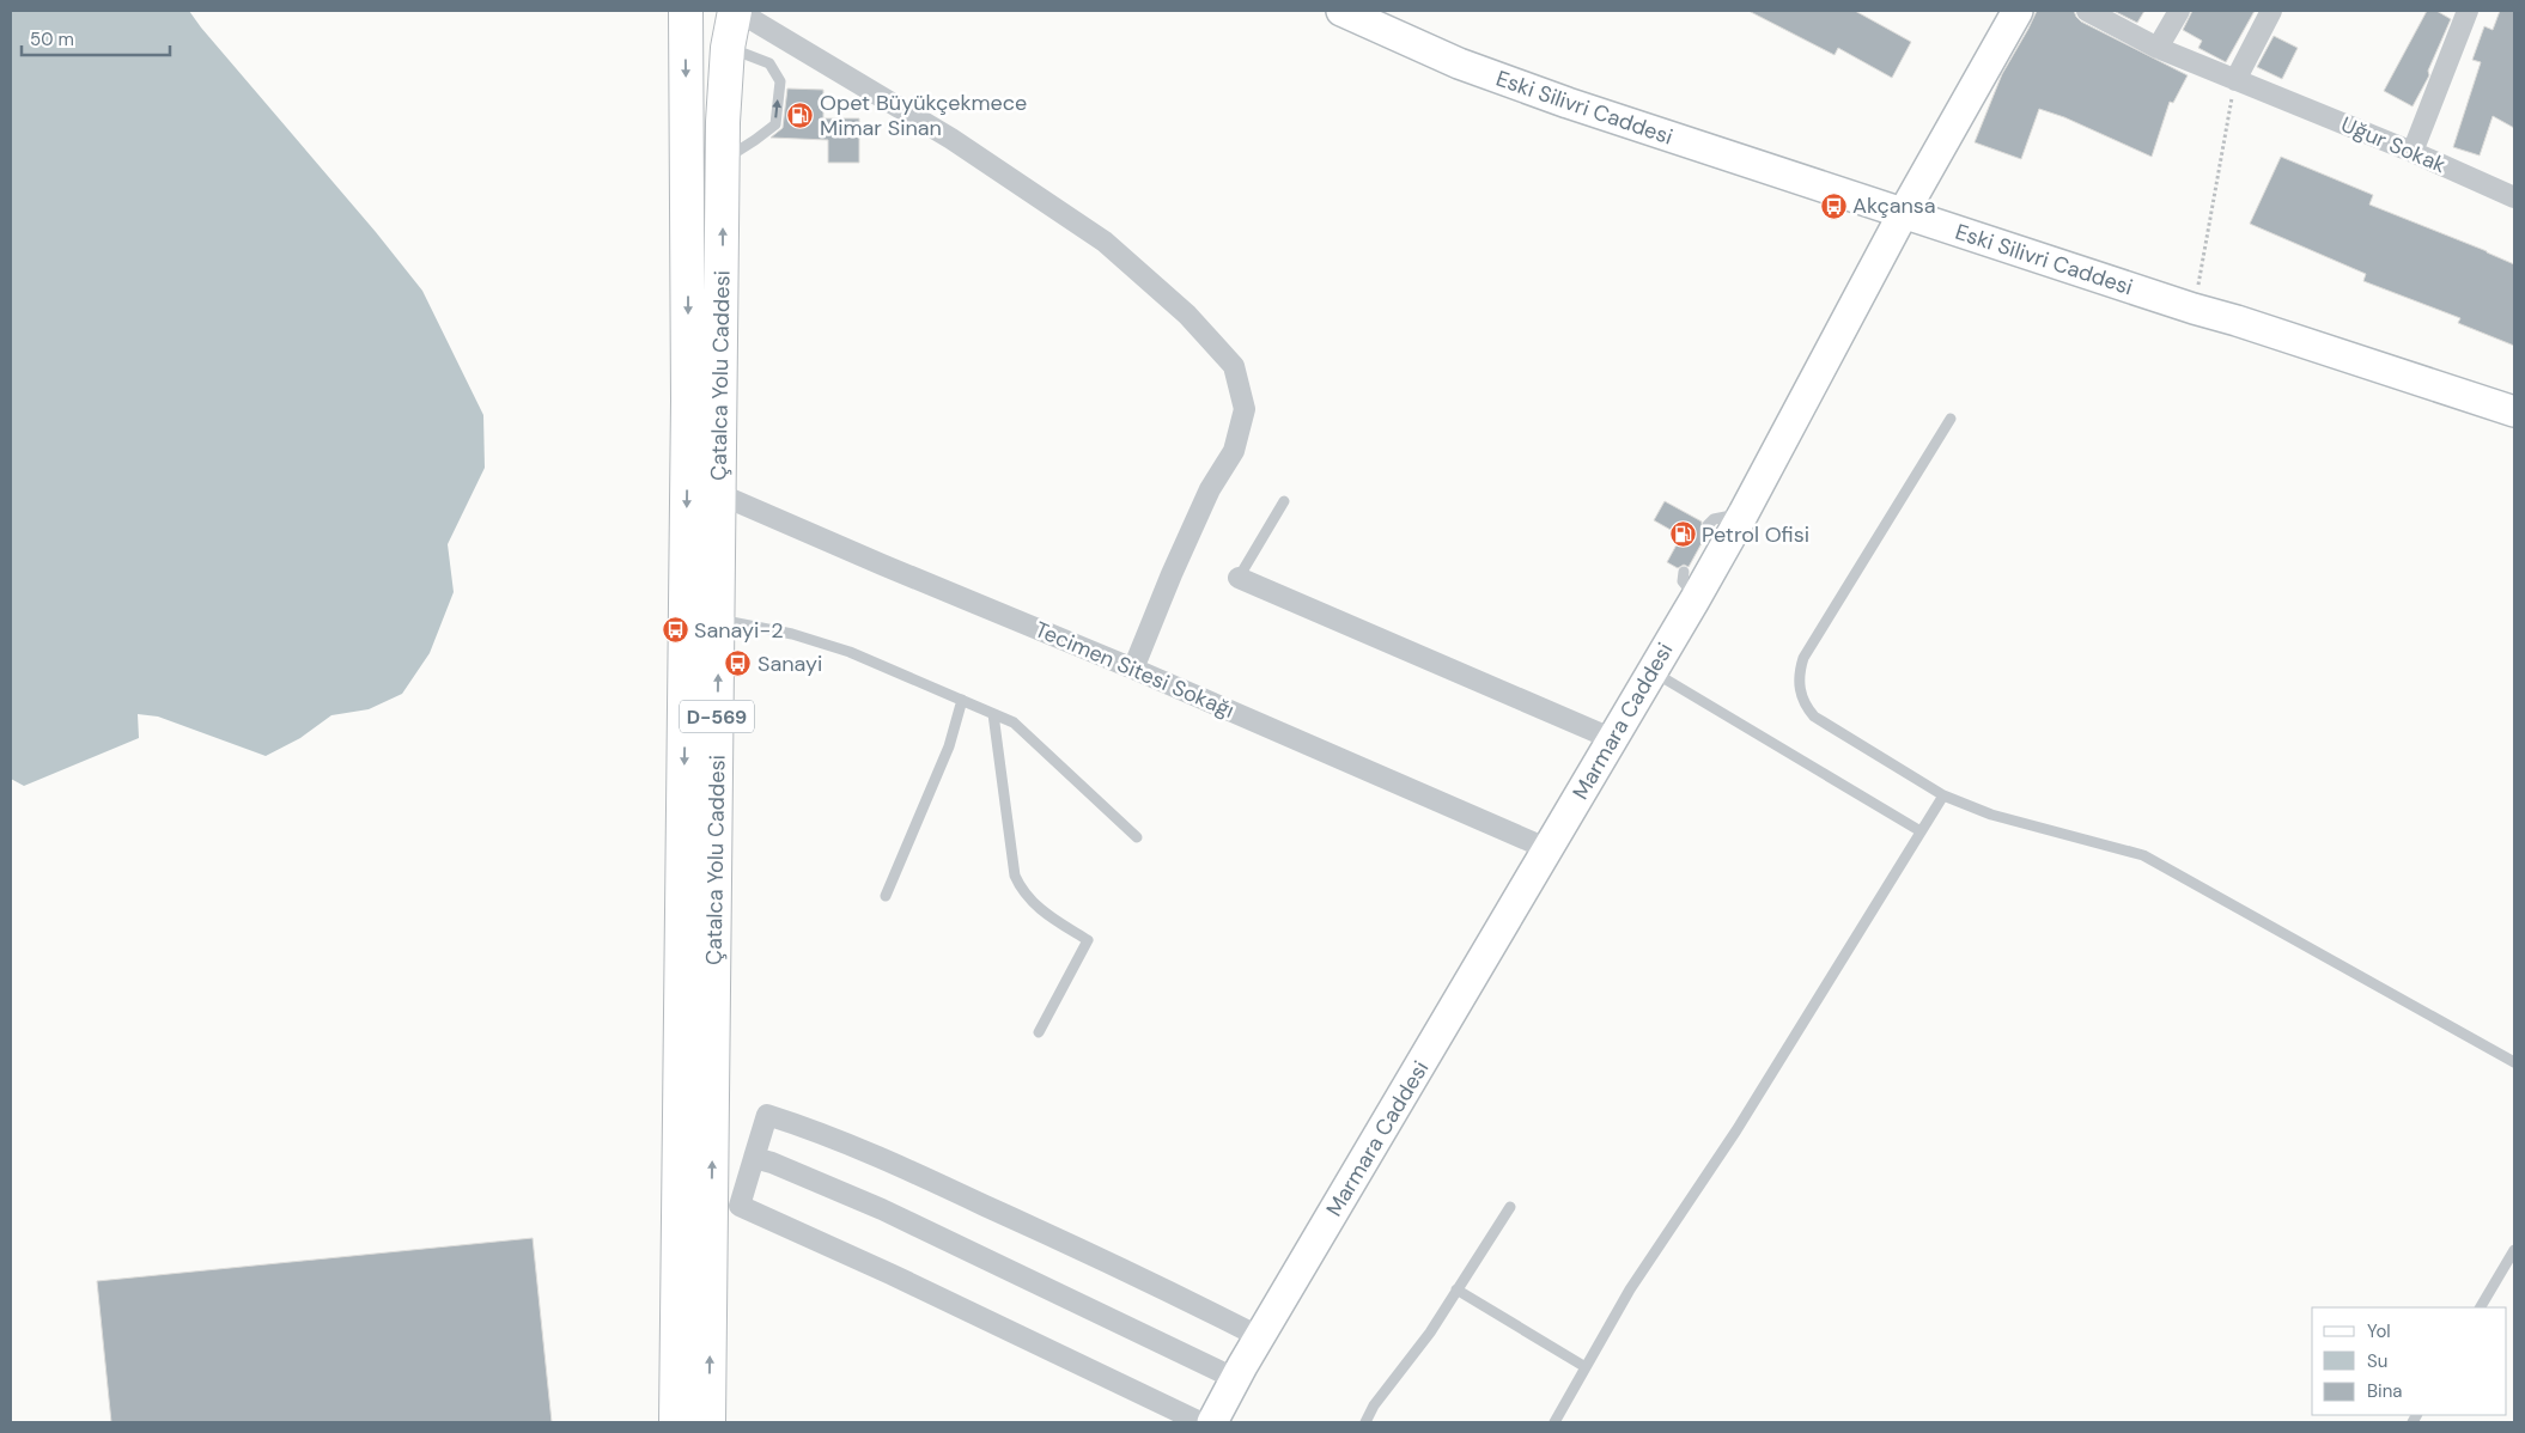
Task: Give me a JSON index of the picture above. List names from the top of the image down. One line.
{"streets":{"highway":["Çatalca Yolu Caddesi","D-569"],"main road":["Eski Silivri Caddesi","Marmara Caddesi"],"street":["Uğur Sokak","Tecimen Sitesi Sokağı"]},"crossings":[["Eski Silivri Caddesi","Marmara Caddesi"],["Çatalca Yolu Caddesi","Tecimen Sitesi Sokağı"],["Tecimen Sitesi Sokağı","Marmara Caddesi"]],"places":{"fuel station":["Opet Büyükçekmece Mimar Sinan","Petrol Ofisi"],"bus stop":["Akçansa","Sanayi-2","Sanayi"]},"legend":["Yol","Su","Bina"],"scale_bar":"50 m"}
